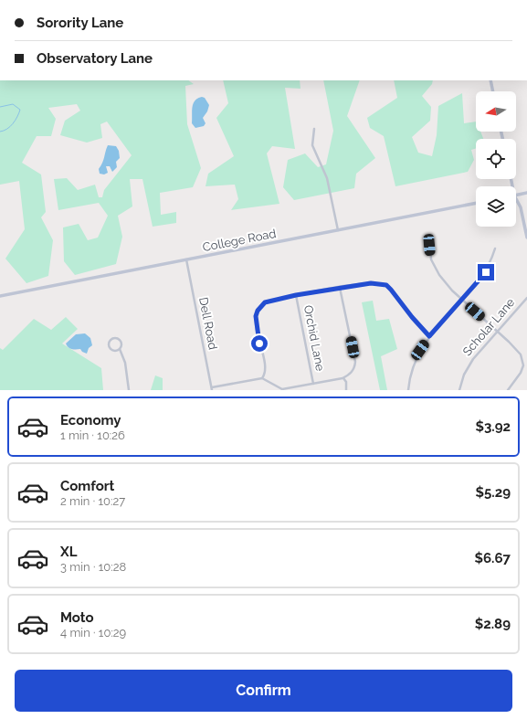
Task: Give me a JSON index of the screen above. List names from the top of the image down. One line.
{"streets":{"street":["College Road","Dell Road","Scholar Lane","Orchid Lane"]},"crossings":[["College Road","Dell Road"]],"north":"left","page":{"banner":["Sorority Lane","Observatory Lane"],"list":[{"name":"Economy","note":"1 min · 10:26","value":"$3.92"},{"name":"Comfort","note":"2 min · 10:27","value":"$5.29"},{"name":"XL","note":"3 min · 10:28","value":"$6.67"},{"name":"Moto","note":"4 min · 10:29","value":"$2.89"}],"buttons":"Confirm"}}
